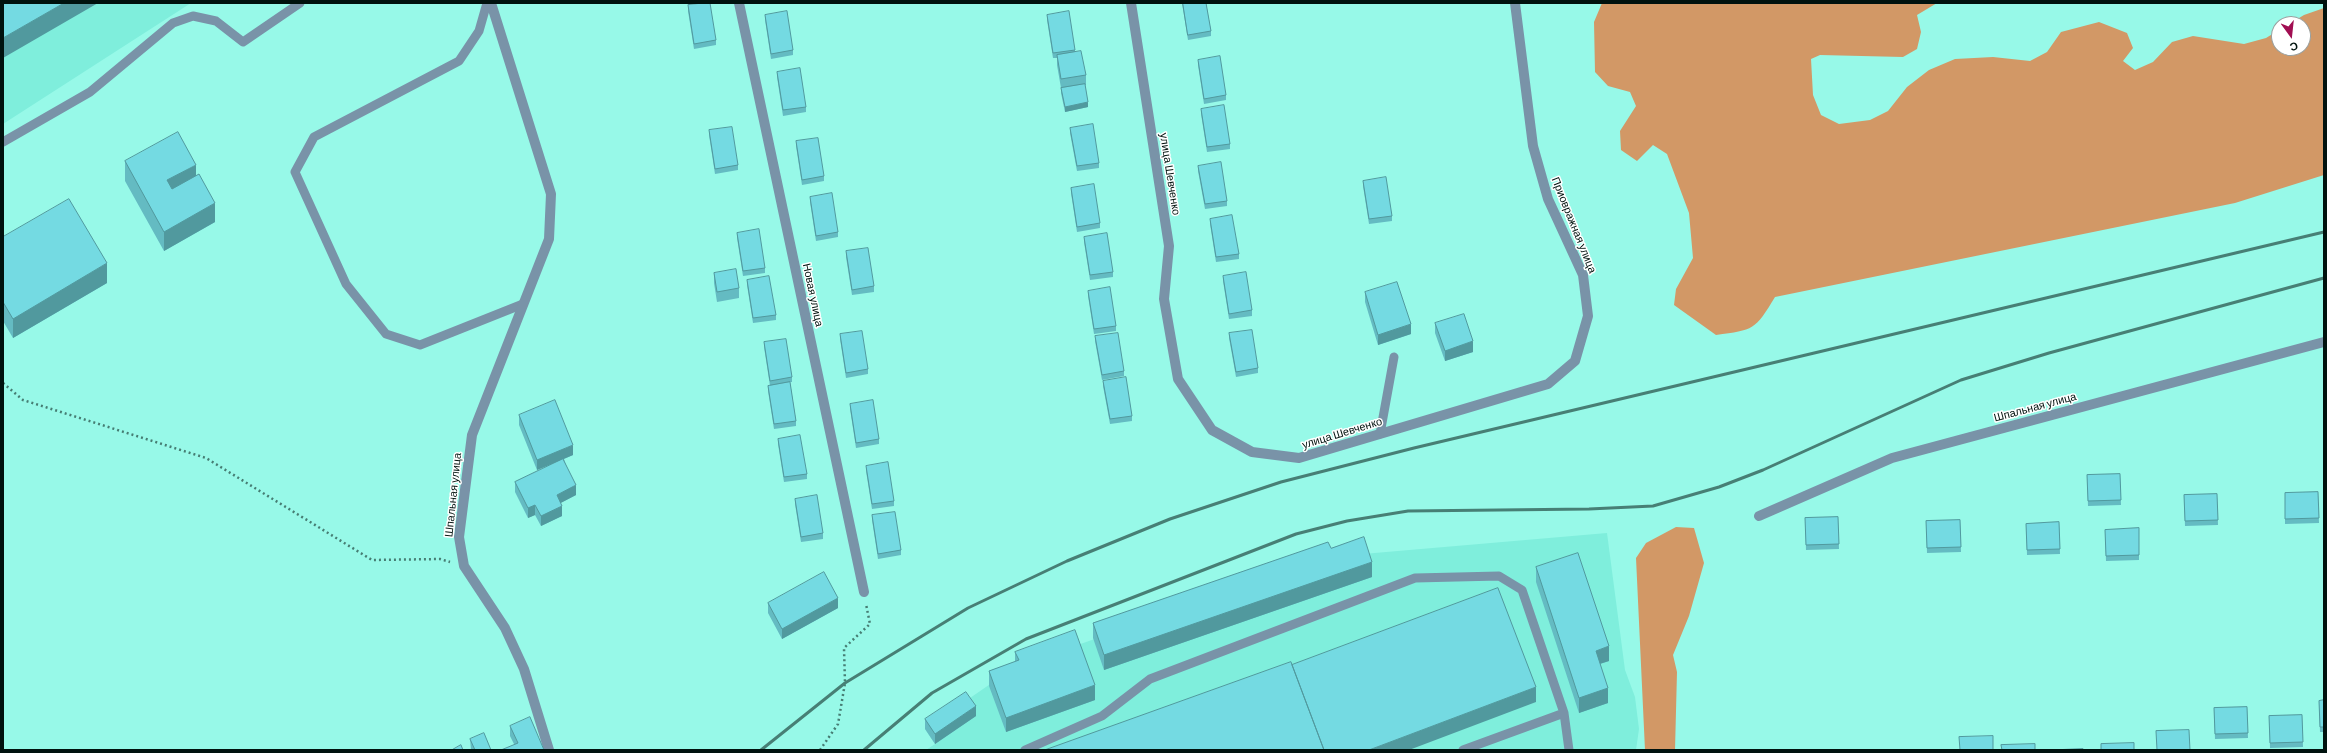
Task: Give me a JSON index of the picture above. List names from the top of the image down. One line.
{"streets":{"street":["улица Шевченко","Приовражная улица","Новая улица","Шпальная улица"]},"crossings":[["улица Шевченко","Приовражная улица"]],"north":"bottom"}
